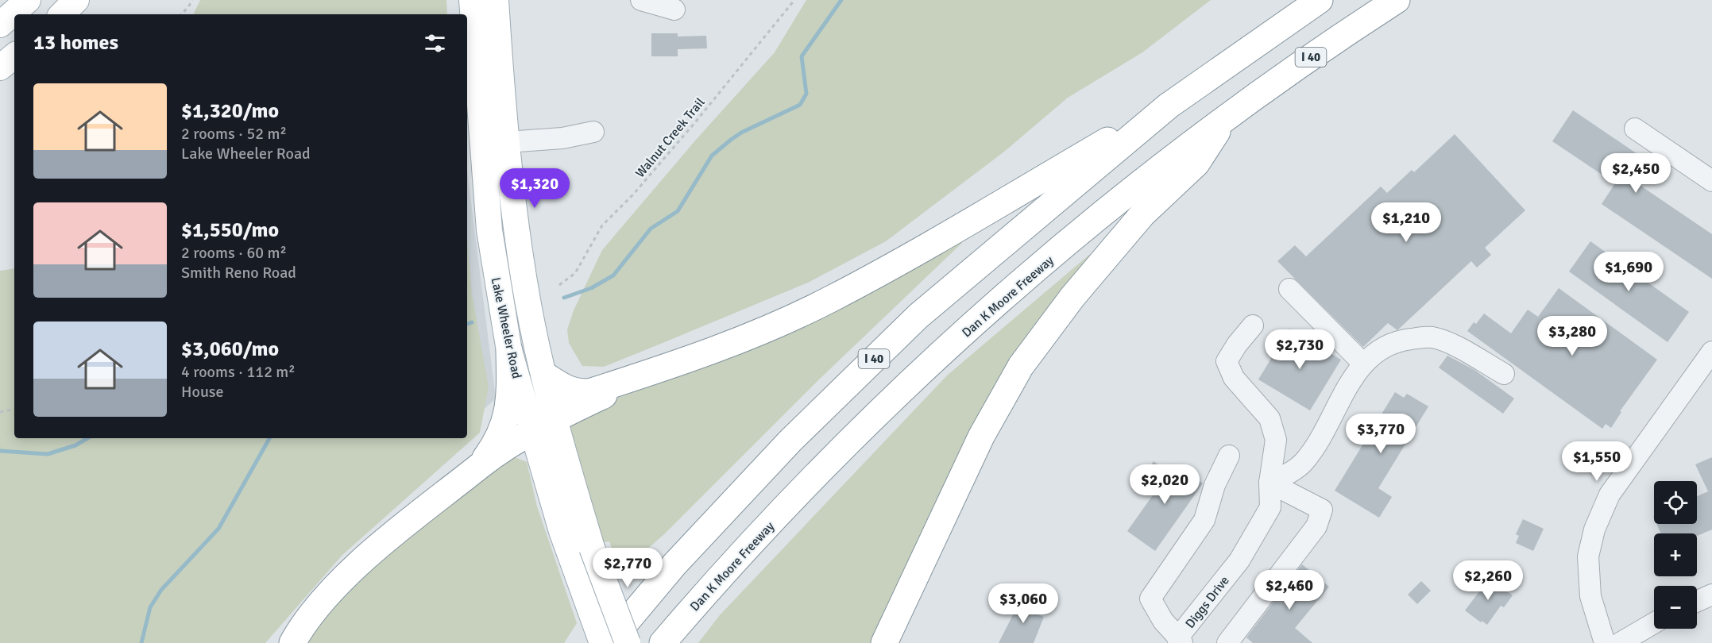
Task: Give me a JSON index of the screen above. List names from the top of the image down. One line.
{"streets":{"highway":["I 40","Dan K Moore Freeway"],"main road":["Lake Wheeler Road"],"street":["Diggs Drive"],"path":["Walnut Creek Trail"]},"page":{"heading":"13 homes","list":[{"name":"$1,320/mo","note":"2 rooms · 52 m² · Lake Wheeler Road"},{"name":"$1,550/mo","note":"2 rooms · 60 m² · Smith Reno Road"},{"name":"$3,060/mo","note":"4 rooms · 112 m² · House"}],"price":["$2,450","$1,320","$1,210","$1,690","$3,280","$2,730","$3,770","$1,550","$2,020","$2,770","$2,260","$2,460","$3,060"],"map_buttons":["+","−"]}}
